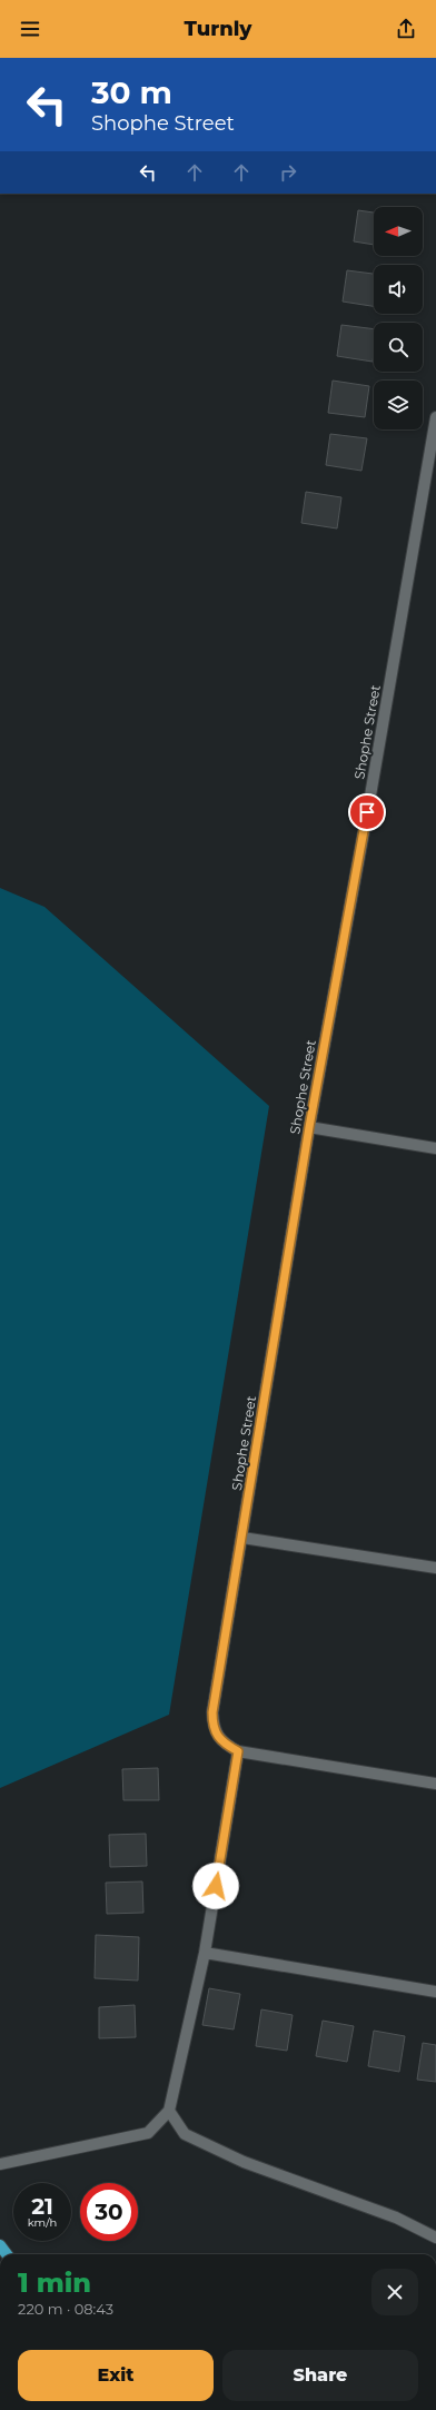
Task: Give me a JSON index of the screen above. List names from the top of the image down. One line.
{"streets":{"street":["Shophe Street"]},"north":"left","page":{"header":"Turnly","turn":["30 m","Shophe Street"],"speed":"21 km/h","limit":"30","heading":["1 min","220 m · 08:43"],"buttons":["Exit","Share"]}}
